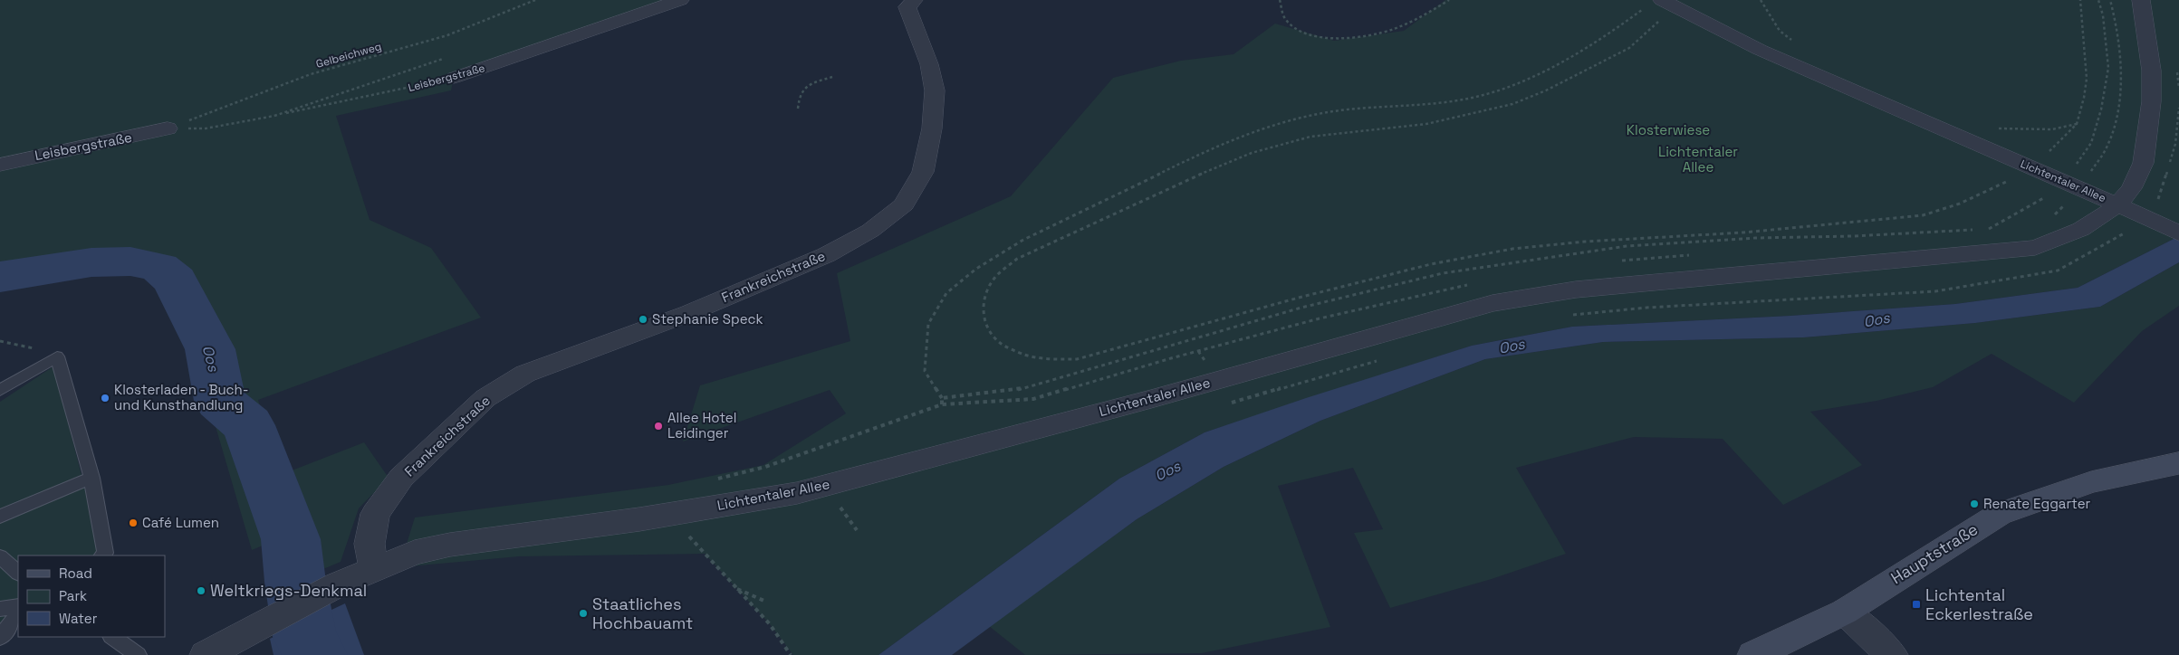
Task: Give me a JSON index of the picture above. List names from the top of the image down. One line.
{"streets":{"main road":["Hauptstraße"],"street":["Leisbergstraße","Lichtentaler Allee","Frankreichstraße"],"path":["Gelbeichweg"]},"crossings":[["Gelbeichweg","Leisbergstraße"],["Lichtentaler Allee","Frankreichstraße"]],"water":["Oos"],"parks":["Klosterwiese","Lichtentaler Allee"],"places":{"other":["Stephanie Speck","Klosterladen - Buch- und Kunsthandlung","Allee Hotel Leidinger","Renate Eggarter","Café Lumen","Weltkriegs-Denkmal","Staatliches Hochbauamt"],"transit":["Lichtental Eckerlestraße"]},"legend":["Road","Park","Water"]}
